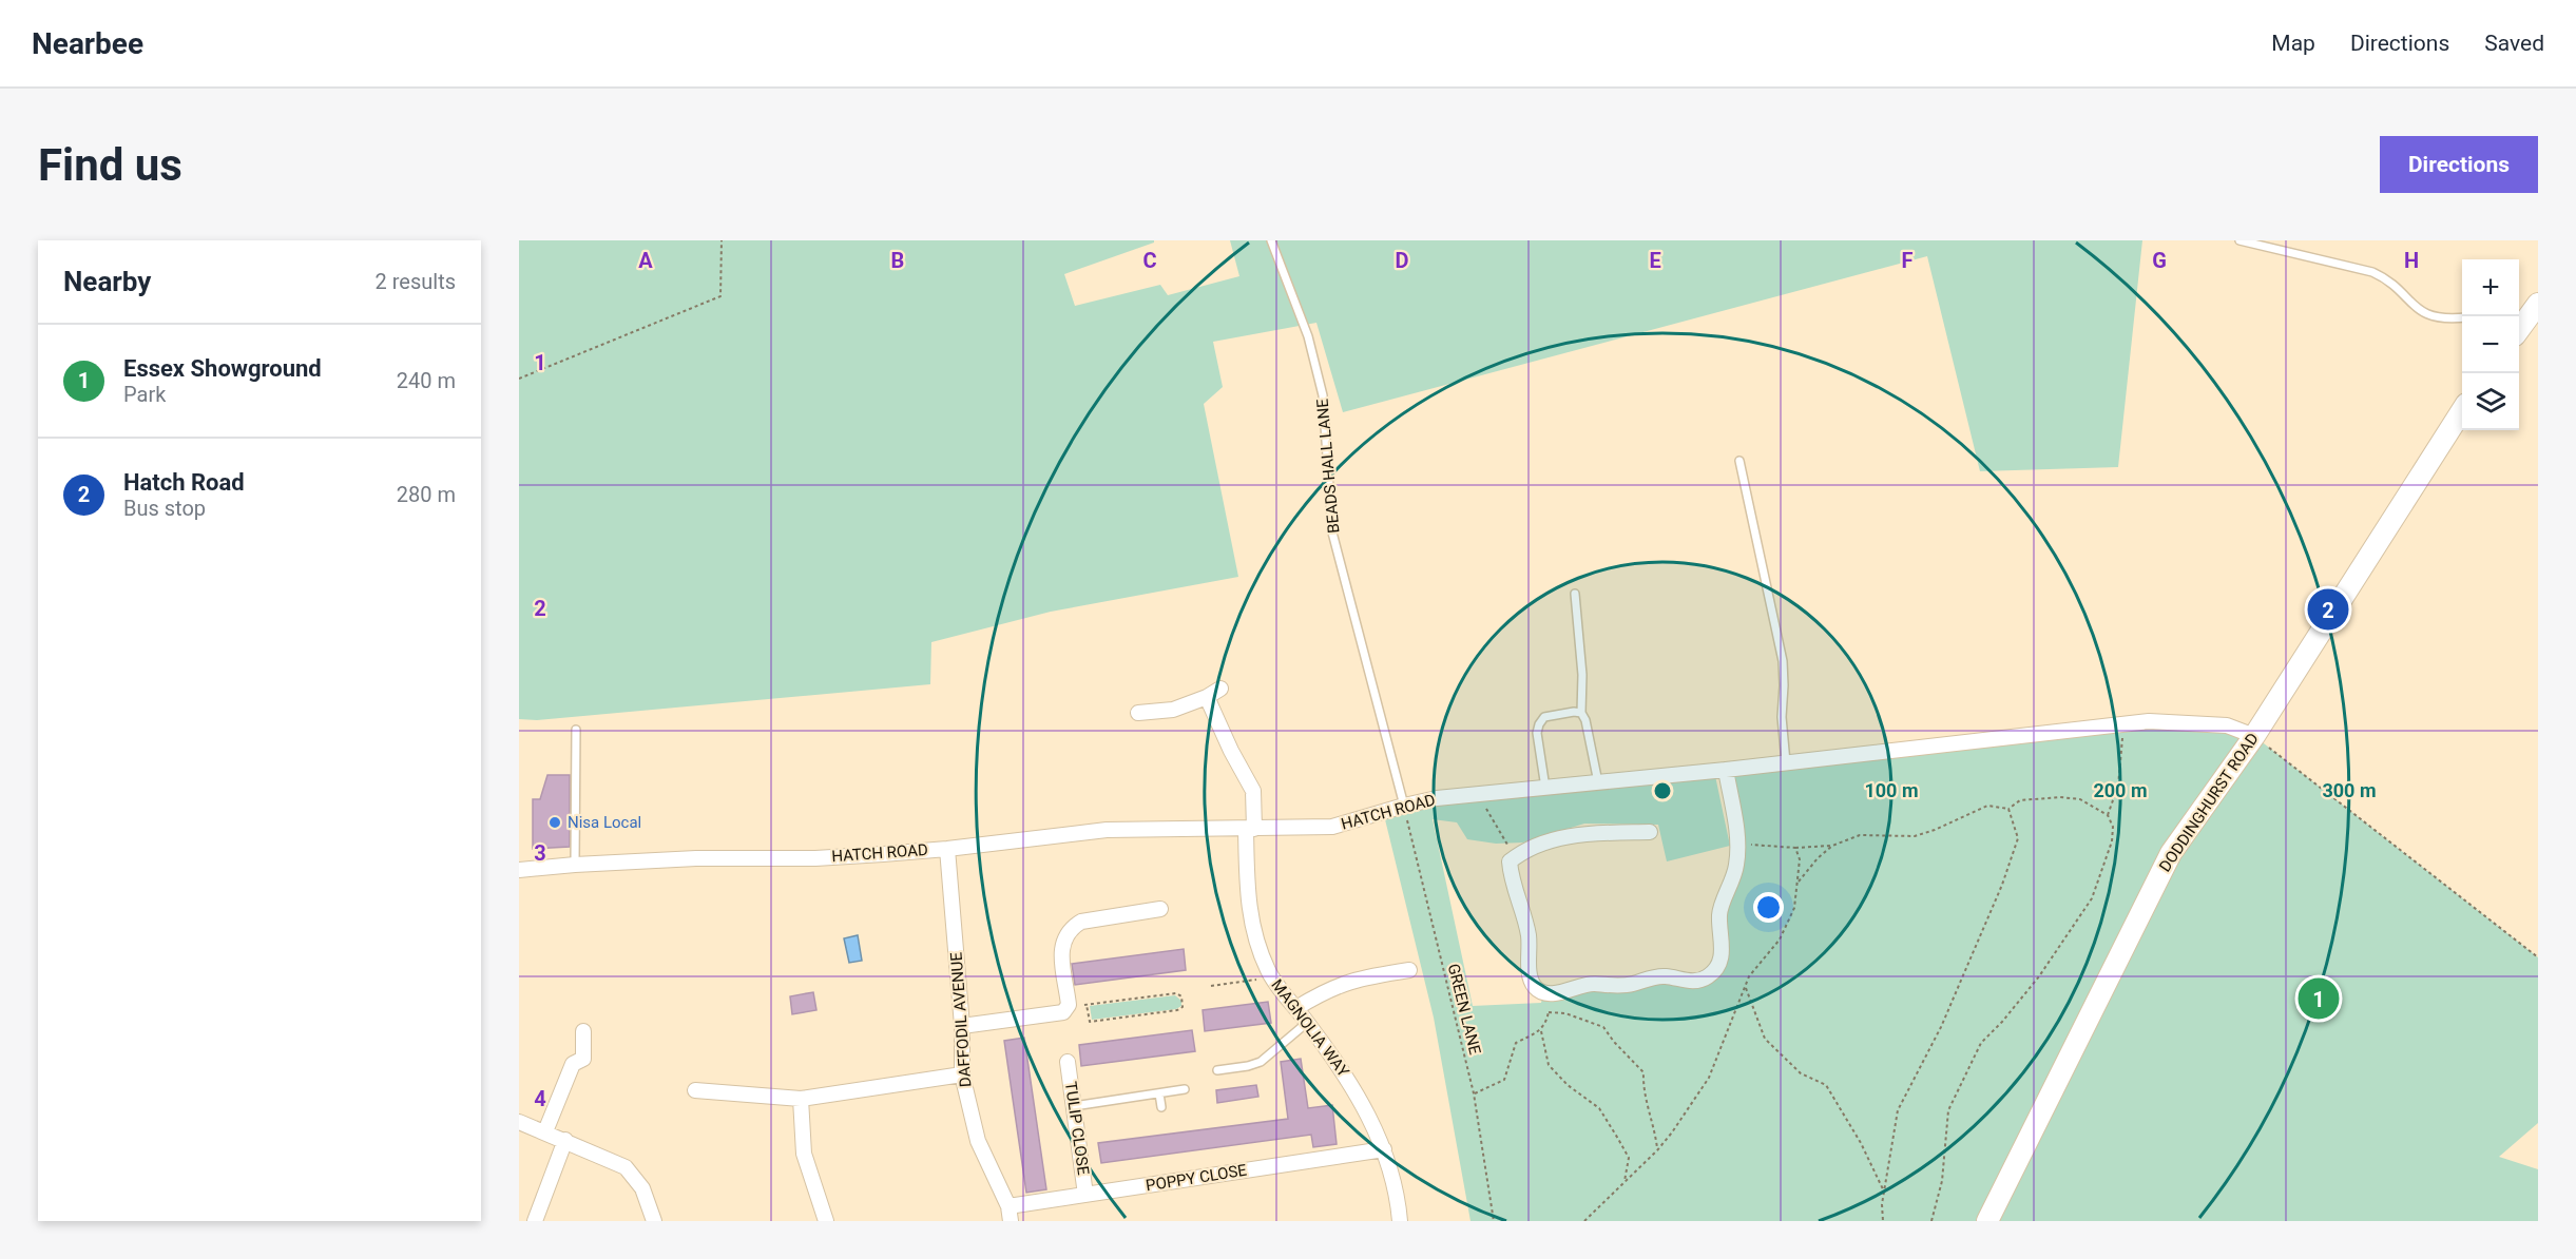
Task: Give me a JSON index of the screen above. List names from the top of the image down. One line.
{"streets":{"street":["DODDINGHURST ROAD","HATCH ROAD","DAFFODIL AVENUE","MAGNOLIA WAY","TULIP CLOSE","POPPY CLOSE"],"lane":["BEADS HALL LANE"],"path":["GREEN LANE"]},"crossings":[["BEADS HALL LANE","HATCH ROAD"],["BEADS HALL LANE","GREEN LANE"],["DODDINGHURST ROAD","HATCH ROAD"],["HATCH ROAD","GREEN LANE"],["HATCH ROAD","DAFFODIL AVENUE"],["HATCH ROAD","MAGNOLIA WAY"],["DAFFODIL AVENUE","POPPY CLOSE"],["MAGNOLIA WAY","POPPY CLOSE"],["TULIP CLOSE","POPPY CLOSE"]],"places":["Nisa Local"],"page":{"header":"Nearbee","nav":["Map","Directions","Saved"],"buttons":"Directions","title":"Find us","heading":["Nearby","2 results"],"map_buttons":["+","−"],"list":[{"mark":"1","name":"Essex Showground","note":"Park","value":"240 m"},{"mark":"2","name":"Hatch Road","note":"Bus stop","value":"280 m"}],"pins":["2","1"]},"grid":{"columns":["A","B","C","D","E","F","G","H"],"rows":["1","2","3","4"]},"rings":["100 m","200 m","300 m"]}
